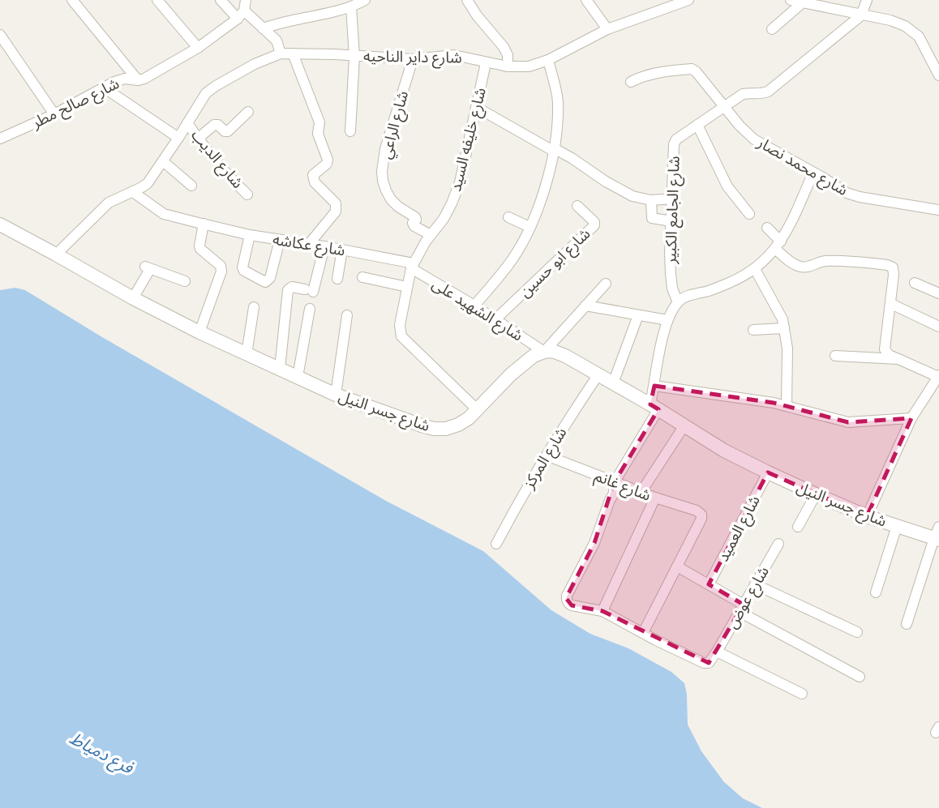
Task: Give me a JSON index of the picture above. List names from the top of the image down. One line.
{"streets":{"street":["شارع داير الناحيه","شارع صالح مطر","شارع الراعي","شارع خليفه السيد","شارع الديب","شارع محمد نصار","شارع الجامع الكبير","شارع عكاشه","شارع ابو حسين","شارع الشهيد على","شارع جسر النيل","شارع المركز","شارع غانم","شارع العميد","شارع عوض"]},"crossings":[["شارع داير الناحيه","شارع الراعي"],["شارع داير الناحيه","شارع خليفه السيد"],["شارع داير الناحيه","شارع الديب"],["شارع داير الناحيه","شارع عكاشه"],["شارع داير الناحيه","شارع جسر النيل"],["شارع الراعي","شارع خليفه السيد"],["شارع خليفه السيد","شارع عكاشه"],["شارع خليفه السيد","شارع الشهيد على"],["شارع خليفه السيد","شارع جسر النيل"],["شارع محمد نصار","شارع الجامع الكبير"],["شارع عكاشه","شارع الشهيد على"],["شارع ابو حسين","شارع الشهيد على"],["شارع الشهيد على","شارع جسر النيل"],["شارع جسر النيل","شارع المركز"],["شارع جسر النيل","شارع العميد"]],"water":["فرع دمياط"]}
